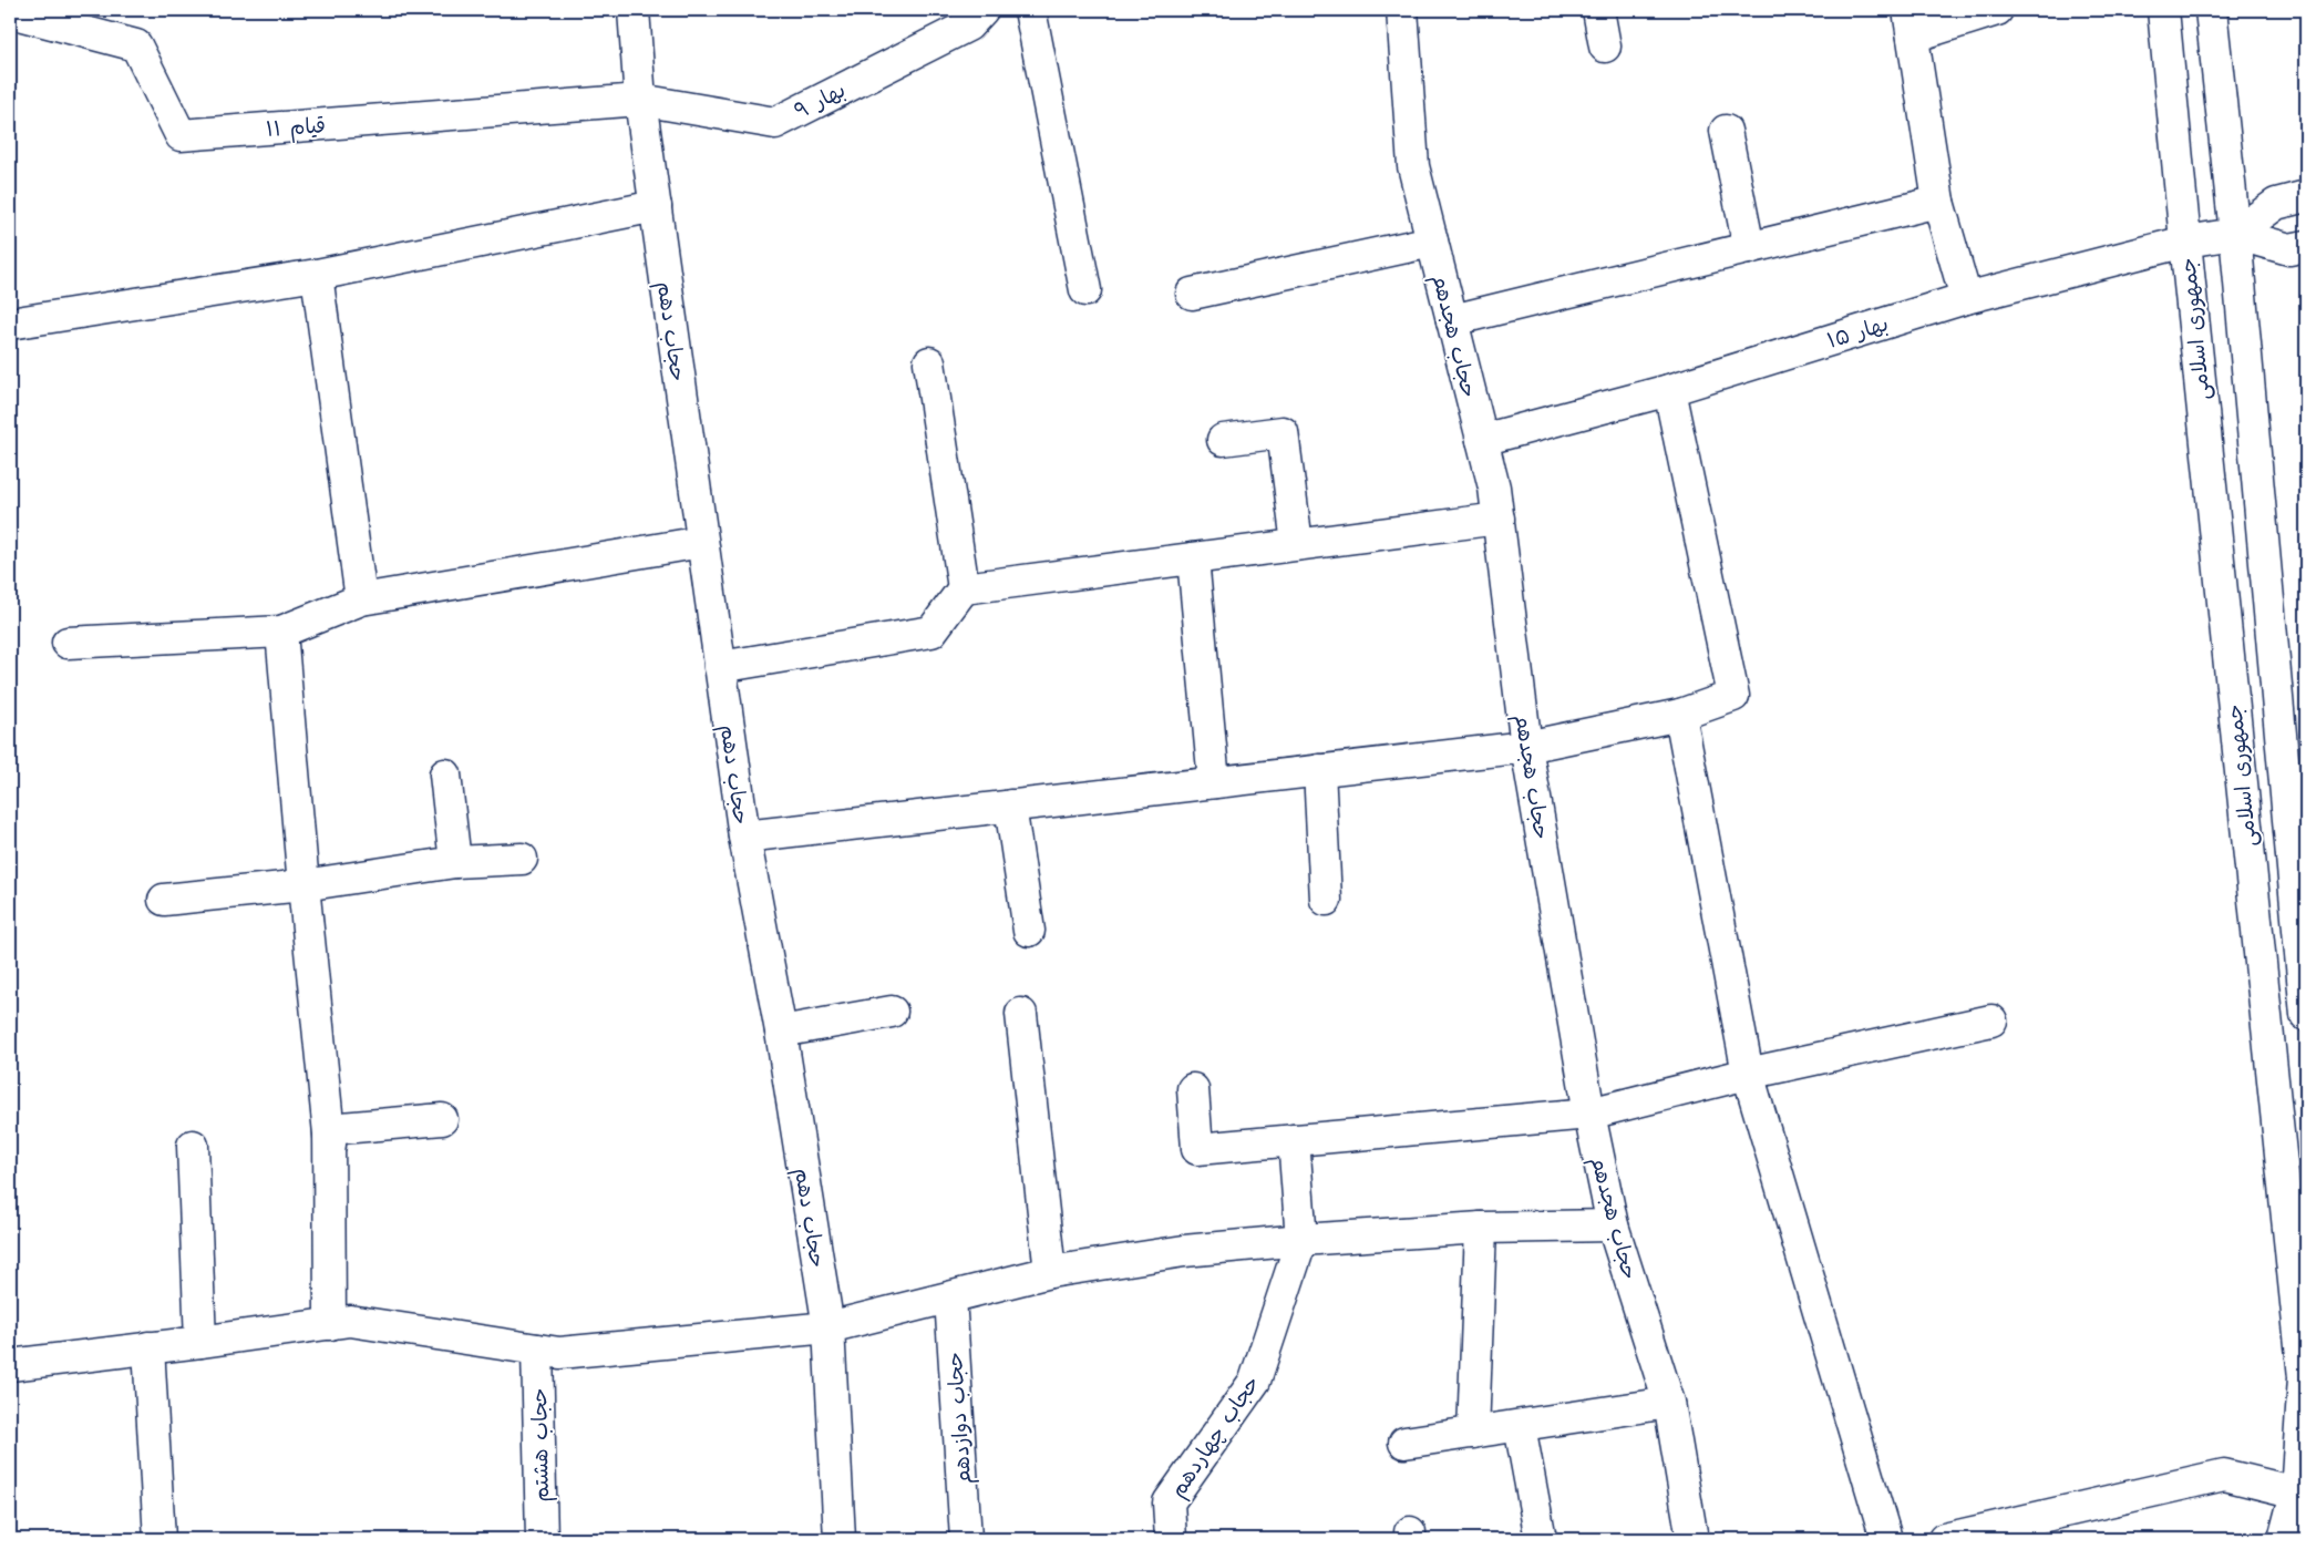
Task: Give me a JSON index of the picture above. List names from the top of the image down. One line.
{"streets":{"street":["بهار ۹","قیام ۱۱","جمهوری اسلامی","حجاب دهم","بهار ۱۵","حجاب هجدهم","حجاب دوازدهم","حجاب چهاردهم","حجاب هشتم"]},"crossings":[["بهار ۹","قیام ۱۱"],["بهار ۹","حجاب دهم"],["قیام ۱۱","حجاب دهم"],["جمهوری اسلامی","بهار ۱۵"],["بهار ۱۵","حجاب هجدهم"]]}
